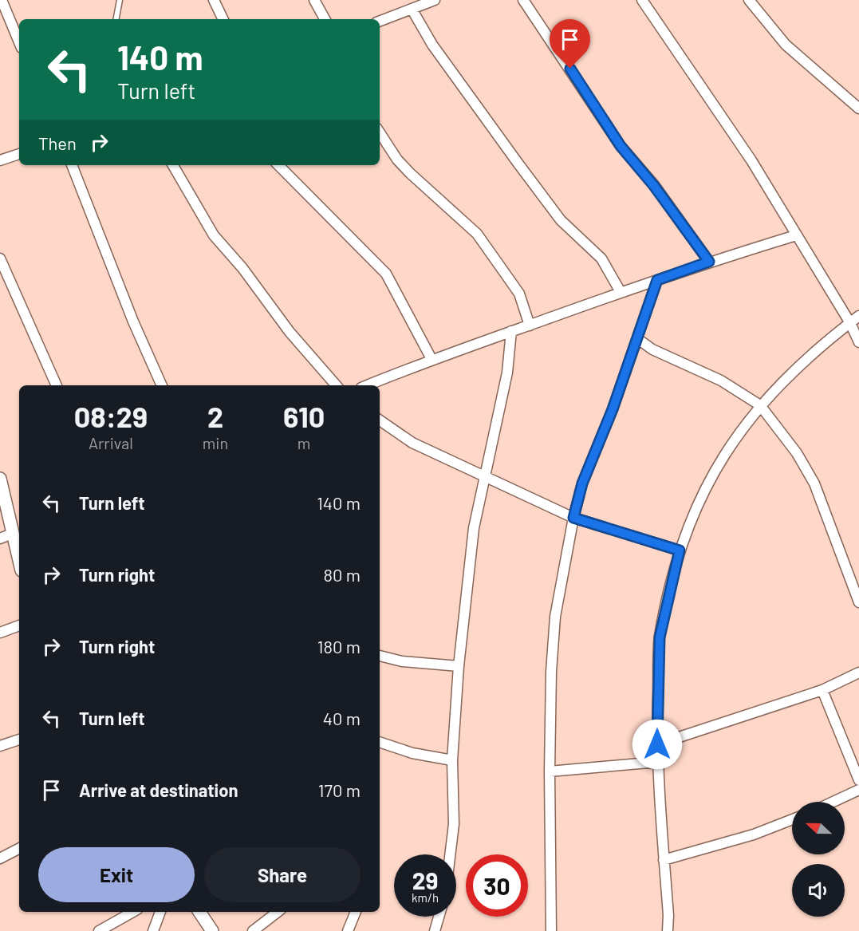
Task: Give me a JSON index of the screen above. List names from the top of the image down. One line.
{"north":"left","page":{"turn":["140 m","Turn left"],"then":"Then","eta":["08:29","Arrival","2","min","610","m"],"list":[{"name":"Turn left","value":"140 m"},{"name":"Turn right","value":"80 m"},{"name":"Turn right","value":"180 m"},{"name":"Turn left","value":"40 m"},{"name":"Arrive at destination","value":"170 m"}],"buttons":["Exit","Share"],"speed":"29 km/h","limit":"30"}}
